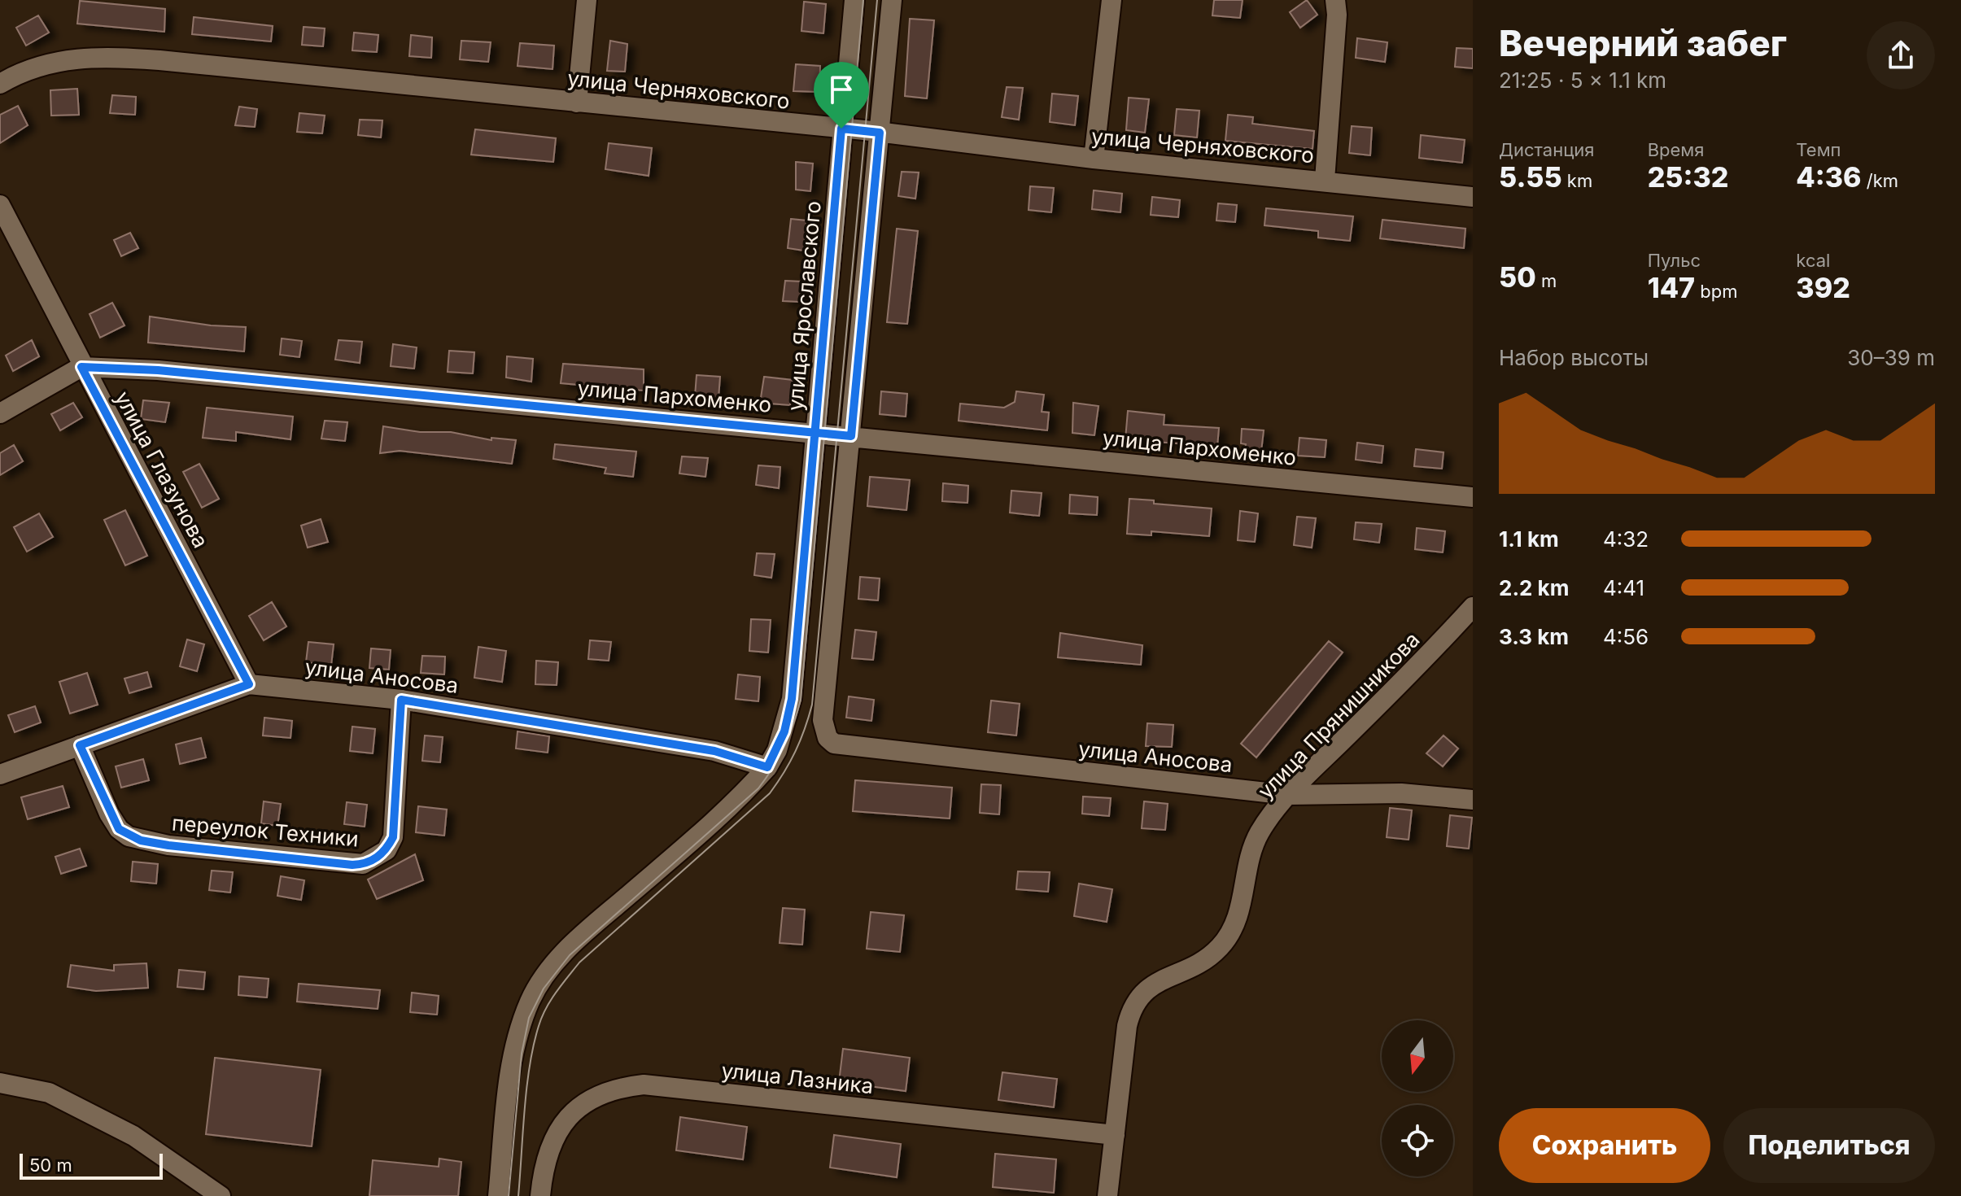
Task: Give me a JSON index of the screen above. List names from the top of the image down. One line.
{"streets":{"street":["улица Черняховского","улица Ярославского","улица Пархоменко","улица Глазунова","улица Аносова","улица Прянишникова","переулок Техники","улица Лазника"]},"crossings":[["улица Черняховского","улица Ярославского"],["улица Ярославского","улица Пархоменко"],["улица Ярославского","улица Аносова"],["улица Пархоменко","улица Глазунова"],["улица Пархоменко","улица Аносова"],["улица Глазунова","улица Аносова"],["улица Аносова","улица Прянишникова"],["улица Аносова","переулок Техники"],["улица Прянишникова","улица Лазника"]],"scale_bar":"50 m","north":"bottom","page":{"heading":["Вечерний забег","21:25 · 5 × 1.1 km"],"stats":[["Дистанция","5.55 km"],["Время","25:32"],["Темп","4:36 /km"],["50 m"],["Пульс","147 bpm"],["kcal","392"]],"chart":["Набор высоты","30–39 m"],"list":[{"name":"1.1 km","note":"4:32"},{"name":"2.2 km","note":"4:41"},{"name":"3.3 km","note":"4:56"}],"buttons":["Сохранить","Поделиться"],"scale":"50 m"}}
